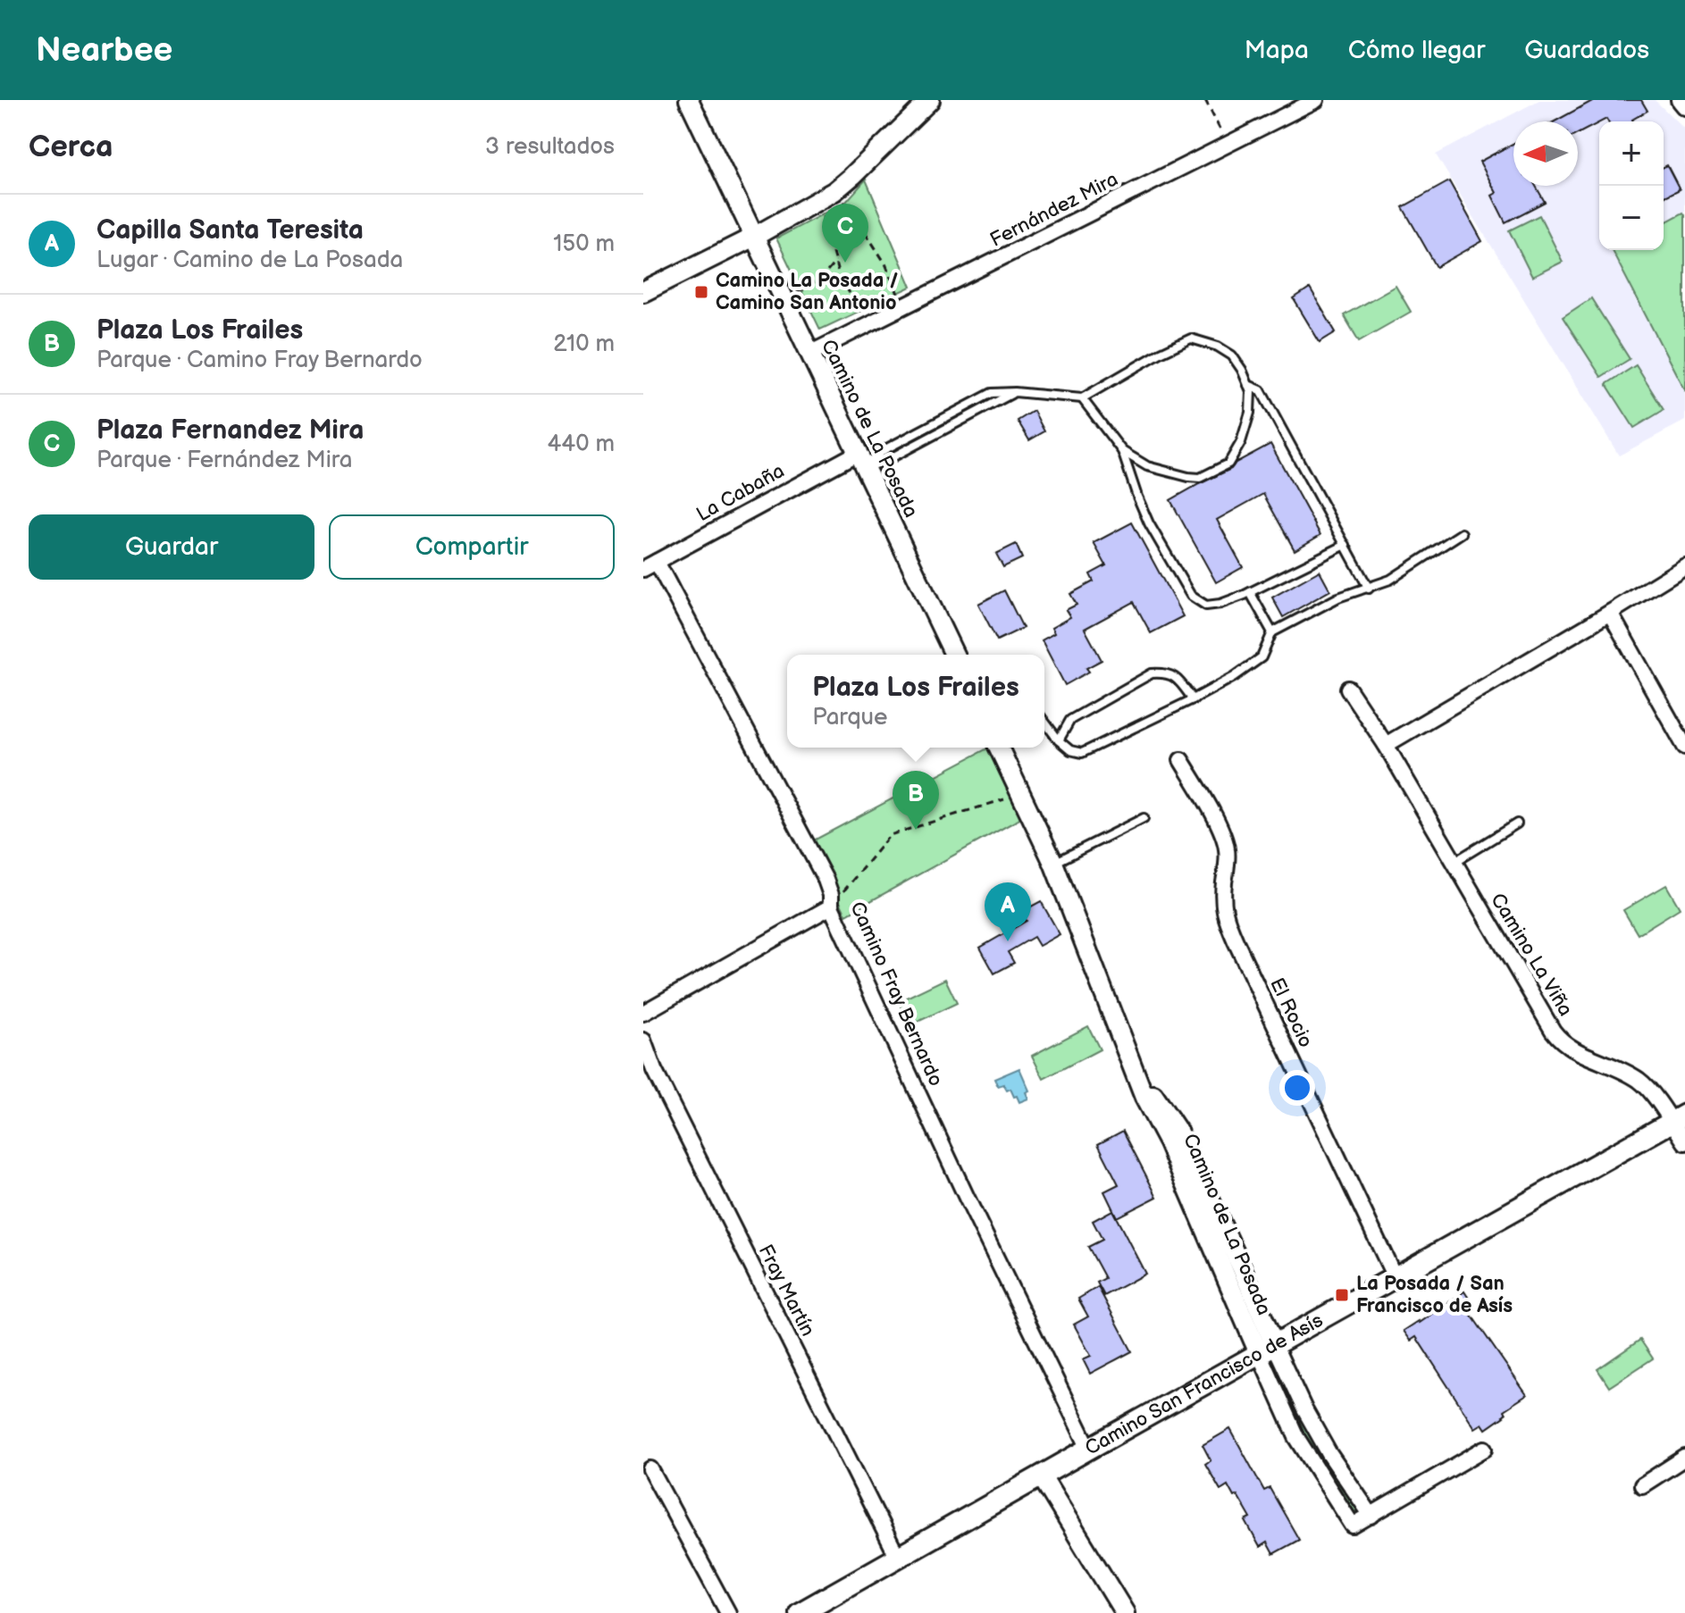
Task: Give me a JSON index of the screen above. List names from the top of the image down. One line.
{"streets":{"main road":["Camino San Francisco de Asís"],"street":["Fernández Mira","Camino de La Posada","La Cabaña","Camino La Viña","Camino Fray Bernardo","El Rocio","Fray Martín"]},"crossings":[["Fernández Mira","Camino de La Posada"],["Camino de La Posada","La Cabaña"],["Camino de La Posada","Camino San Francisco de Asís"],["La Cabaña","Camino Fray Bernardo"],["Camino La Viña","Camino San Francisco de Asís"],["Camino Fray Bernardo","Camino San Francisco de Asís"],["El Rocio","Camino San Francisco de Asís"],["Fray Martín","Camino San Francisco de Asís"]],"places":{"transit":["Camino La Posada / Camino San Antonio","La Posada / San Francisco de Asís"]},"north":"left","page":{"header":"Nearbee","nav":["Mapa","Cómo llegar","Guardados"],"heading":["Cerca","3 resultados"],"map_buttons":["+","−"],"list":[{"mark":"A","name":"Capilla Santa Teresita","note":"Lugar · Camino de La Posada","value":"150 m"},{"mark":"B","name":"Plaza Los Frailes","note":"Parque · Camino Fray Bernardo","value":"210 m"},{"mark":"C","name":"Plaza Fernandez Mira","note":"Parque · Fernández Mira","value":"440 m"}],"pins":["C","B","A"],"buttons":["Guardar","Compartir"],"popup":["Plaza Los Frailes","Parque"]}}
